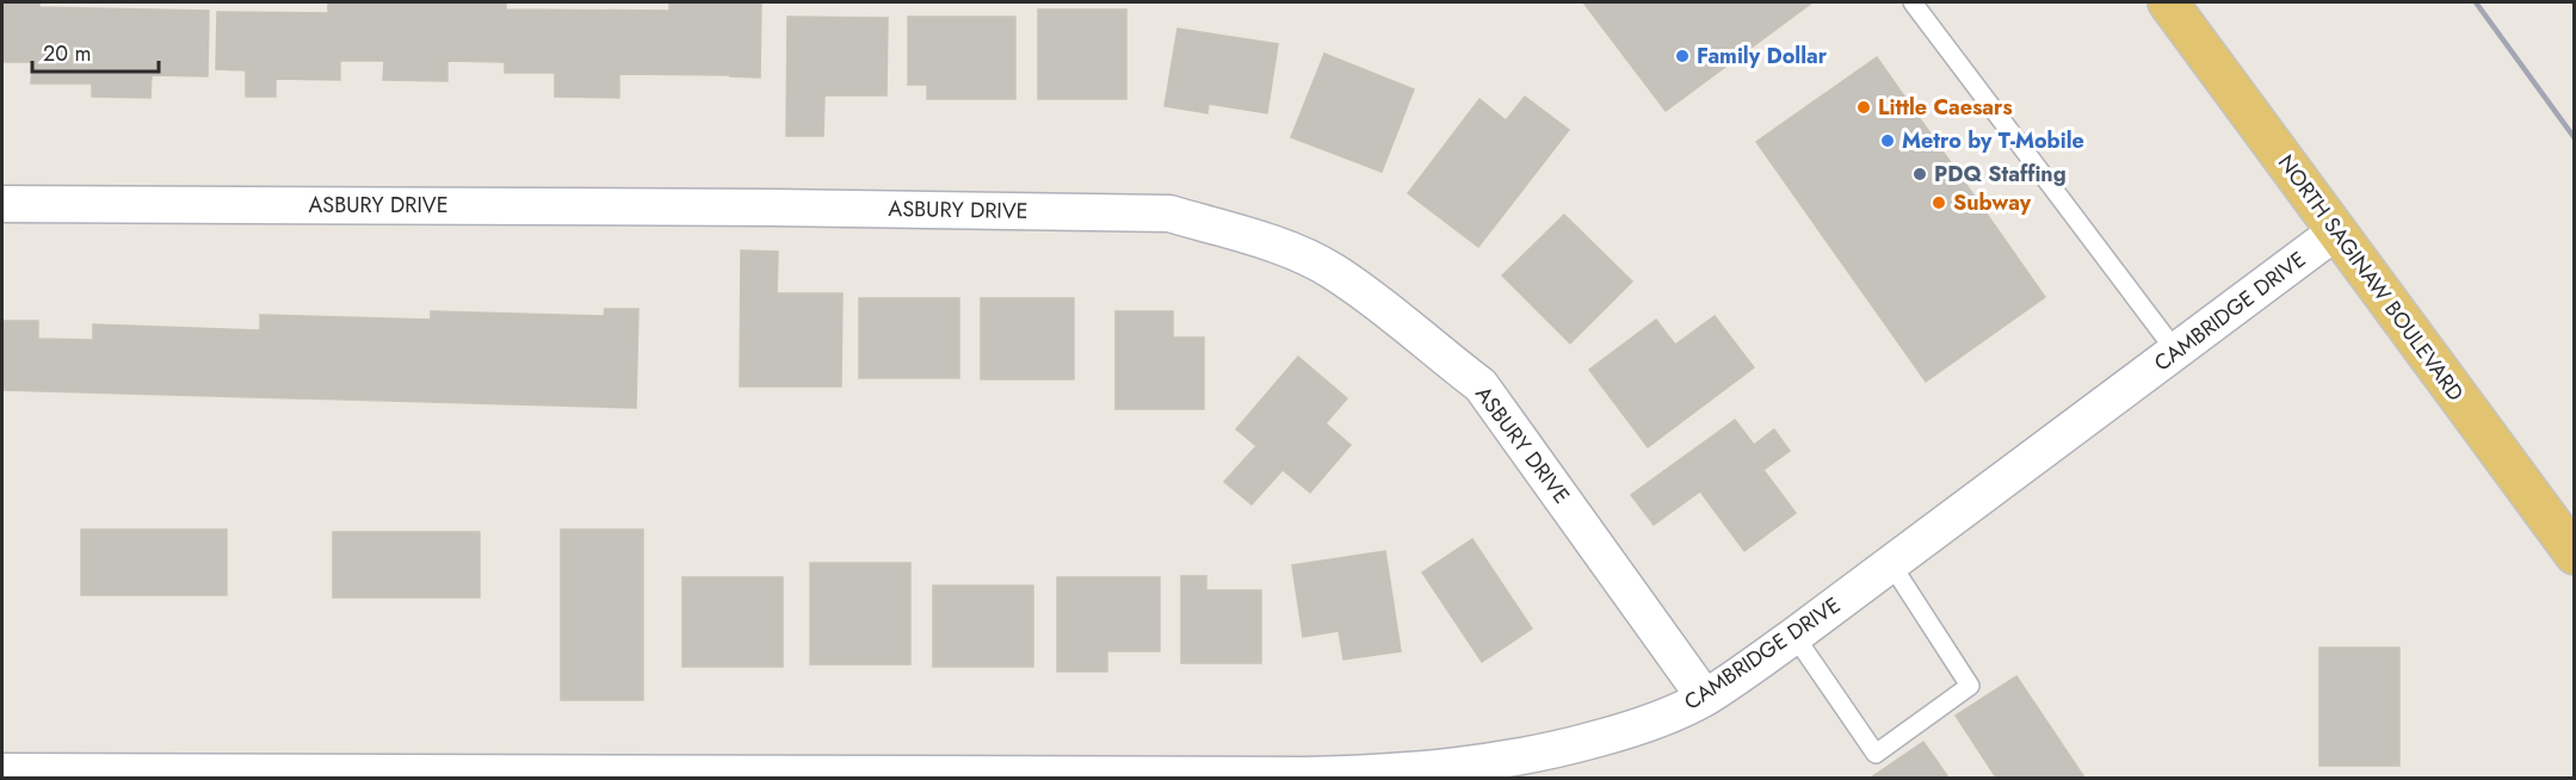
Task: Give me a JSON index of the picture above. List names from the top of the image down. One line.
{"streets":{"main road":["NORTH SAGINAW BOULEVARD"],"street":["ASBURY DRIVE","CAMBRIDGE DRIVE"]},"crossings":[["ASBURY DRIVE","CAMBRIDGE DRIVE"],["NORTH SAGINAW BOULEVARD","CAMBRIDGE DRIVE"]],"places":["Family Dollar","Little Caesars","Metro by T-Mobile","PDQ Staffing","Subway"],"scale_bar":"20 m"}
